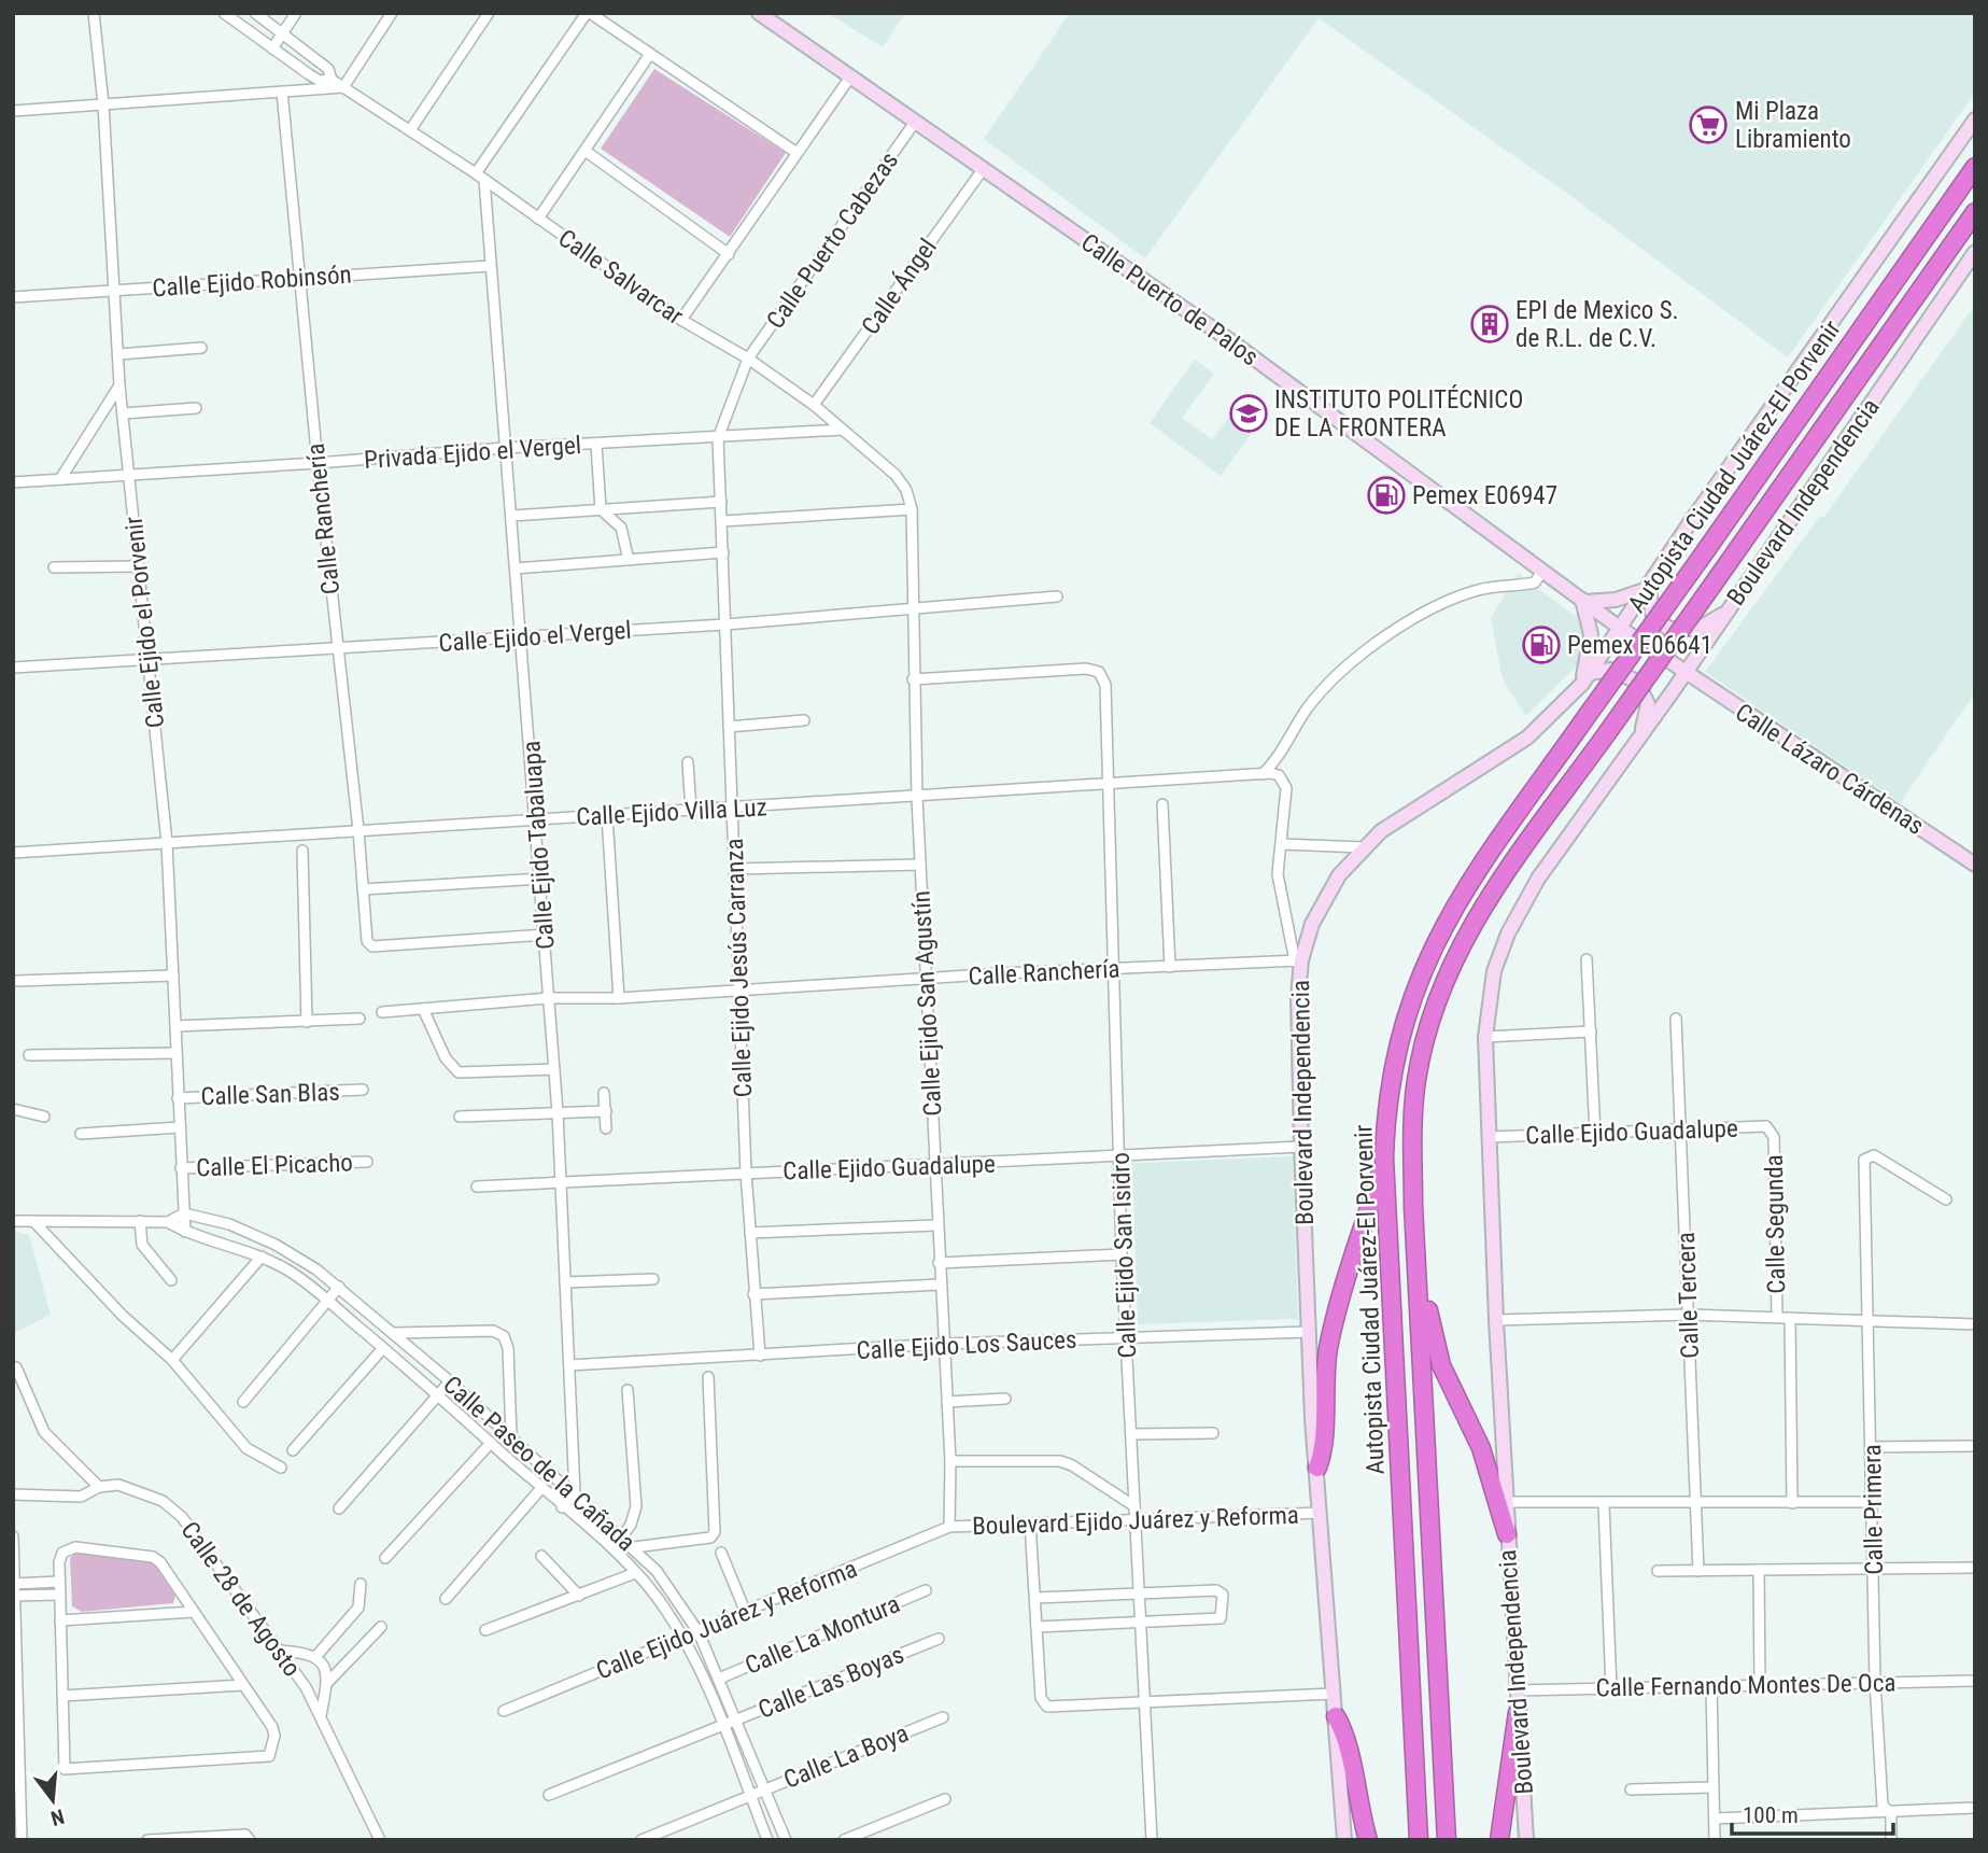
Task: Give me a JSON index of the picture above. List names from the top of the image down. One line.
{"streets":{"highway":["Autopista Ciudad Juárez-El Porvenir"],"main road":["Calle Puerto de Palos","Boulevard Independencia","Calle Lázaro Cárdenas"],"street":["Calle Puerto Cabezas","Calle Salvarcar","Calle Ejido Robinsón","Calle Ángel","Privada Ejido el Vergel","Calle Ranchería","Calle Ejido el Porvenir","Calle Ejido el Vergel","Calle Ejido Villa Luz","Calle Ejido Tabaluapa","Calle Ejido Jesús Carranza","Calle Ejido San Agustín","Calle San Blas","Calle Ejido Guadalupe","Calle El Picacho","Calle Segunda","Calle Ejido San Isidro","Calle Tercera","Calle Ejido Los Sauces","Calle Paseo de la Cañada","Calle Primera","Boulevard Ejido Juárez y Reforma","Calle 28 de Agosto","Calle Ejido Juárez y Reforma","Calle La Montura","Calle Las Boyas","Calle Fernando Montes De Oca","Calle La Boya"]},"crossings":[["Calle Puerto Cabezas","Calle Salvarcar"],["Calle Puerto Cabezas","Calle Puerto de Palos"],["Calle Puerto Cabezas","Calle Ejido Jesús Carranza"],["Calle Salvarcar","Calle Ángel"],["Calle Salvarcar","Privada Ejido el Vergel"],["Calle Salvarcar","Calle Ejido Tabaluapa"],["Calle Salvarcar","Calle Ejido Jesús Carranza"],["Calle Salvarcar","Calle Ejido San Agustín"],["Calle Ejido Robinsón","Calle Ranchería"],["Calle Ejido Robinsón","Calle Ejido el Porvenir"],["Calle Ejido Robinsón","Calle Ejido Tabaluapa"],["Calle Ángel","Calle Puerto de Palos"],["Calle Puerto de Palos","Boulevard Independencia"],["Calle Puerto de Palos","Calle Lázaro Cárdenas"],["Privada Ejido el Vergel","Calle Ranchería"],["Privada Ejido el Vergel","Calle Ejido el Porvenir"],["Privada Ejido el Vergel","Calle Ejido Tabaluapa"],["Privada Ejido el Vergel","Calle Ejido Jesús Carranza"],["Boulevard Independencia","Calle Ranchería"],["Boulevard Independencia","Calle Lázaro Cárdenas"],["Boulevard Independencia","Calle Ejido Guadalupe"],["Boulevard Independencia","Calle Ejido Los Sauces"],["Boulevard Independencia","Boulevard Ejido Juárez y Reforma"],["Boulevard Independencia","Calle Fernando Montes De Oca"],["Calle Ranchería","Calle Ejido el Vergel"],["Calle Ranchería","Calle Ejido Villa Luz"],["Calle Ranchería","Calle Ejido Tabaluapa"],["Calle Ranchería","Calle Ejido Jesús Carranza"],["Calle Ranchería","Calle Ejido San Agustín"],["Calle Ranchería","Calle Ejido San Isidro"],["Calle Ejido el Porvenir","Calle Ejido el Vergel"],["Calle Ejido el Porvenir","Calle Ejido Villa Luz"],["Calle Ejido el Porvenir","Calle San Blas"],["Calle Ejido el Porvenir","Calle El Picacho"],["Calle Ejido el Porvenir","Calle Paseo de la Cañada"],["Calle Ejido el Vergel","Calle Ejido Tabaluapa"],["Calle Ejido el Vergel","Calle Ejido Jesús Carranza"],["Calle Ejido el Vergel","Calle Ejido San Agustín"],["Calle Ejido Villa Luz","Calle Ejido Tabaluapa"],["Calle Ejido Villa Luz","Calle Ejido Jesús Carranza"],["Calle Ejido Villa Luz","Calle Ejido San Agustín"],["Calle Ejido Villa Luz","Calle Ejido San Isidro"],["Calle Ejido Tabaluapa","Calle Ejido Guadalupe"],["Calle Ejido Tabaluapa","Calle Ejido Los Sauces"],["Calle Ejido Tabaluapa","Calle Paseo de la Cañada"],["Calle Ejido Jesús Carranza","Calle Ejido Guadalupe"],["Calle Ejido Jesús Carranza","Calle Ejido Los Sauces"],["Calle Ejido San Agustín","Calle Ejido Guadalupe"],["Calle Ejido San Agustín","Calle Ejido San Isidro"],["Calle Ejido San Agustín","Calle Ejido Los Sauces"],["Calle Ejido San Agustín","Boulevard Ejido Juárez y Reforma"],["Calle Ejido San Agustín","Calle Ejido Juárez y Reforma"],["Calle Ejido Guadalupe","Calle Segunda"],["Calle Ejido Guadalupe","Calle Ejido San Isidro"],["Calle Ejido Guadalupe","Calle Tercera"],["Calle Ejido San Isidro","Calle Ejido Los Sauces"],["Calle Ejido San Isidro","Boulevard Ejido Juárez y Reforma"],["Calle Paseo de la Cañada","Calle Ejido Juárez y Reforma"],["Calle Paseo de la Cañada","Calle La Montura"],["Calle Paseo de la Cañada","Calle Las Boyas"],["Calle Paseo de la Cañada","Calle La Boya"],["Calle Primera","Calle Fernando Montes De Oca"],["Boulevard Ejido Juárez y Reforma","Calle Ejido Juárez y Reforma"]],"places":{"supermarket":["Mi Plaza Libramiento"],"building":["EPI de Mexico S. de R.L. de C.V."],"school or university":["INSTITUTO POLITÉCNICO DE LA FRONTERA"],"fuel station":["Pemex E06947","Pemex E06641"]},"scale_bar":"100 m","north":"bottom"}
